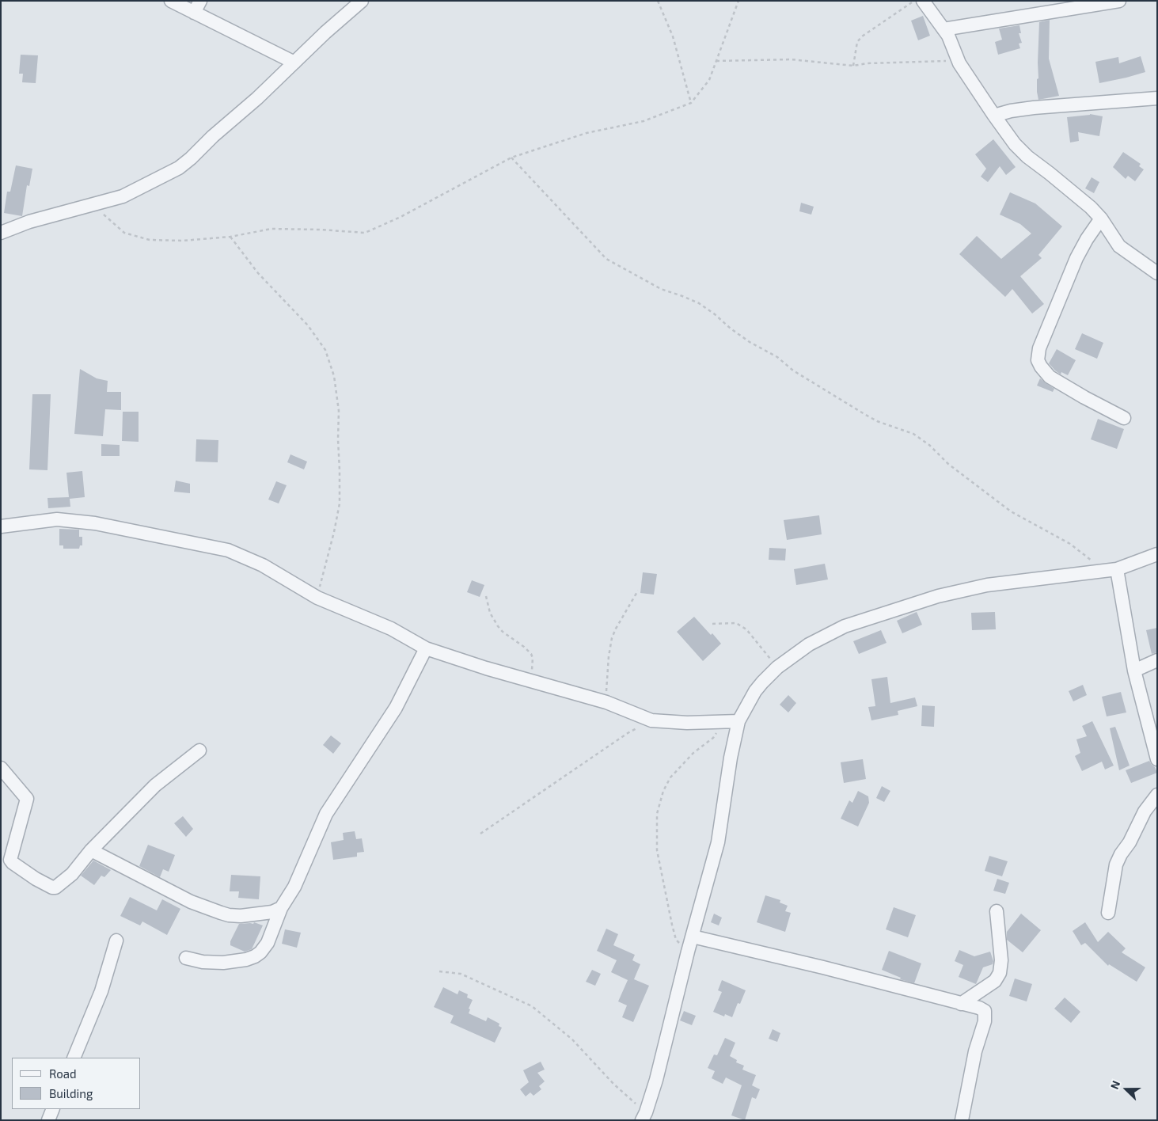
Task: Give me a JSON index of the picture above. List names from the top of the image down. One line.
{"legend":["Road","Building"],"north":"left"}
